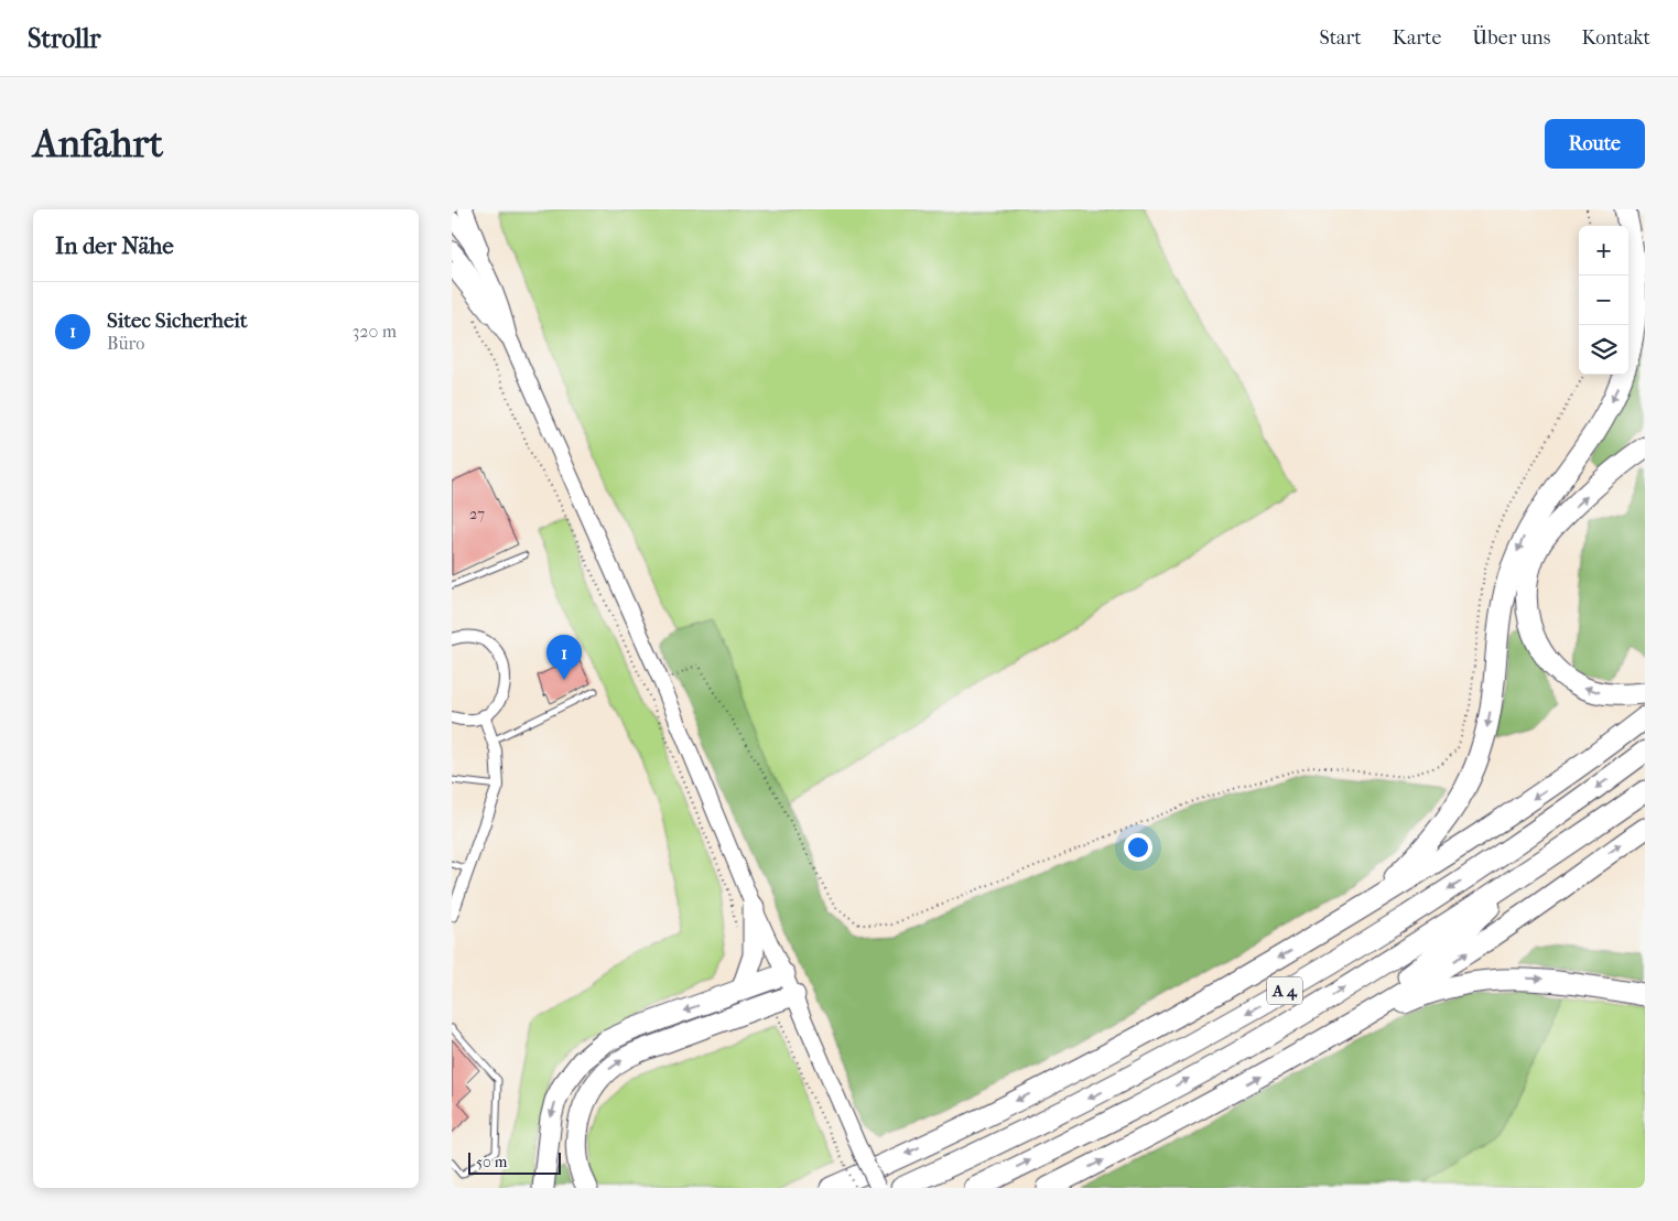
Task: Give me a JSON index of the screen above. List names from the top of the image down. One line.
{"streets":{"highway":["A 4"]},"house_numbers":["27"],"scale_bar":"50 m","page":{"header":"Strollr","nav":["Start","Karte","Über uns","Kontakt"],"buttons":"Route","title":"Anfahrt","heading":"In der Nähe","map_buttons":["+","−"],"list":[{"mark":"1","name":"Sitec Sicherheit","note":"Büro","value":"320 m"}],"pins":"1","scale":"50 m"}}
